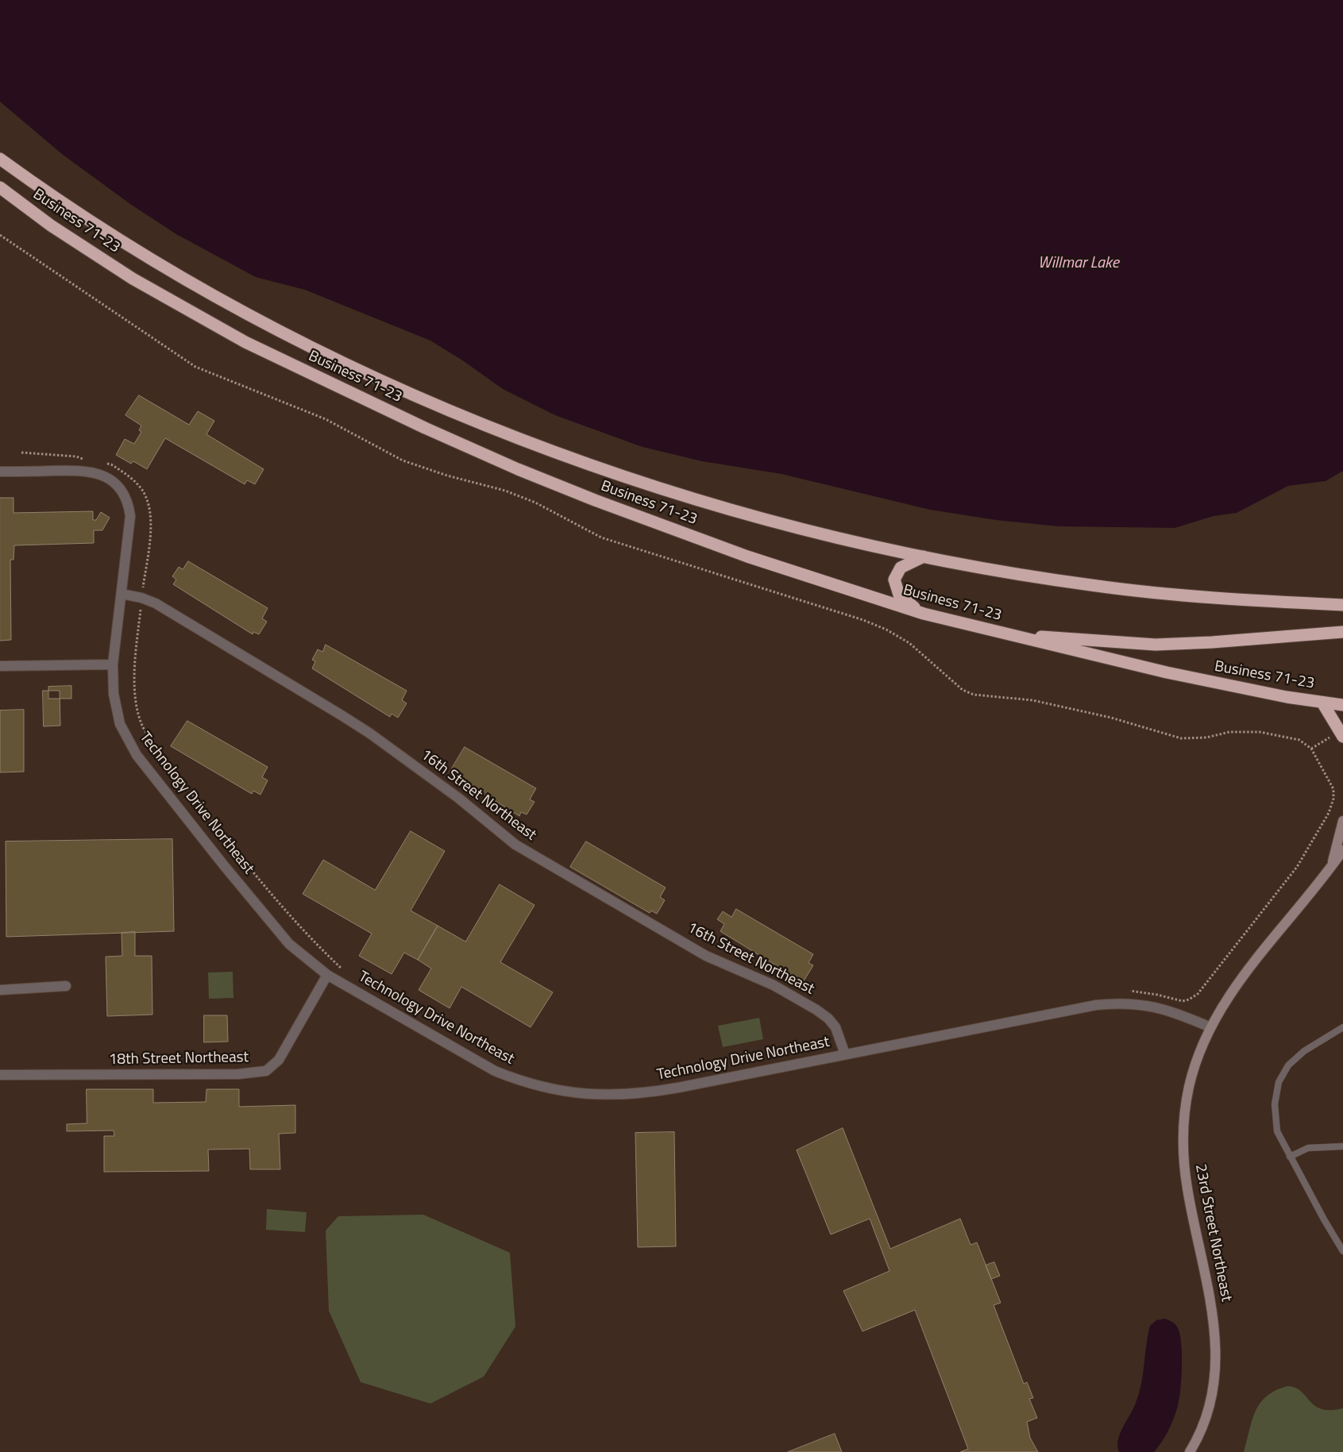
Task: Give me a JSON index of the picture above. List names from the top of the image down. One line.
{"streets":{"highway":["Business 71-23"],"street":["16th Street Northeast","Technology Drive Northeast","18th Street Northeast","23rd Street Northeast"]},"crossings":[["16th Street Northeast","Technology Drive Northeast"],["Technology Drive Northeast","18th Street Northeast"],["Technology Drive Northeast","23rd Street Northeast"]],"water":["Willmar Lake"]}
